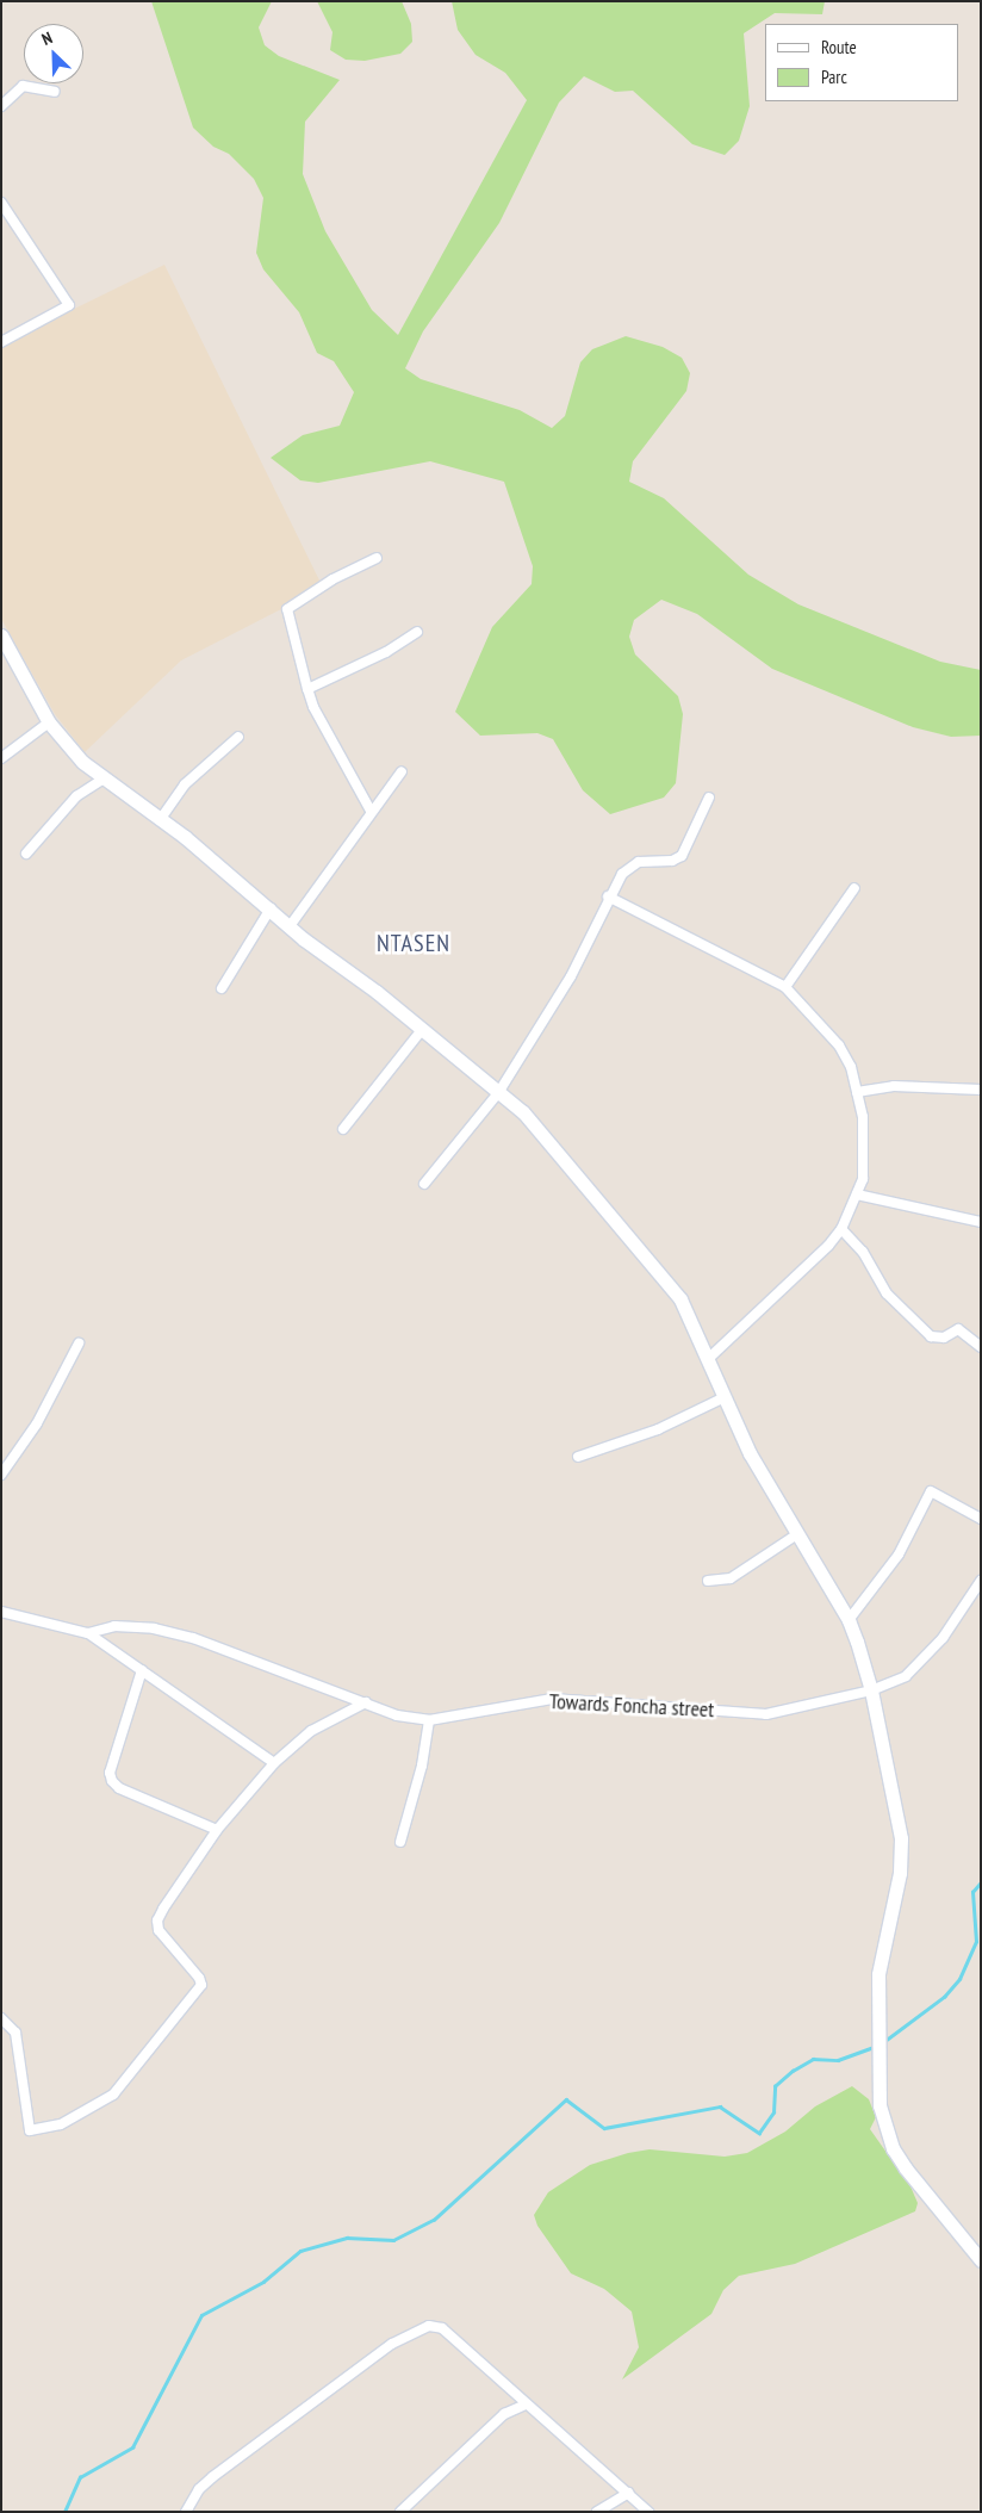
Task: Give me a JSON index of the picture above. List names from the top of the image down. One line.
{"streets":{"street":["Towards Foncha street"]},"districts":["NTASEN"],"legend":["Route","Parc"],"north":"top left"}
